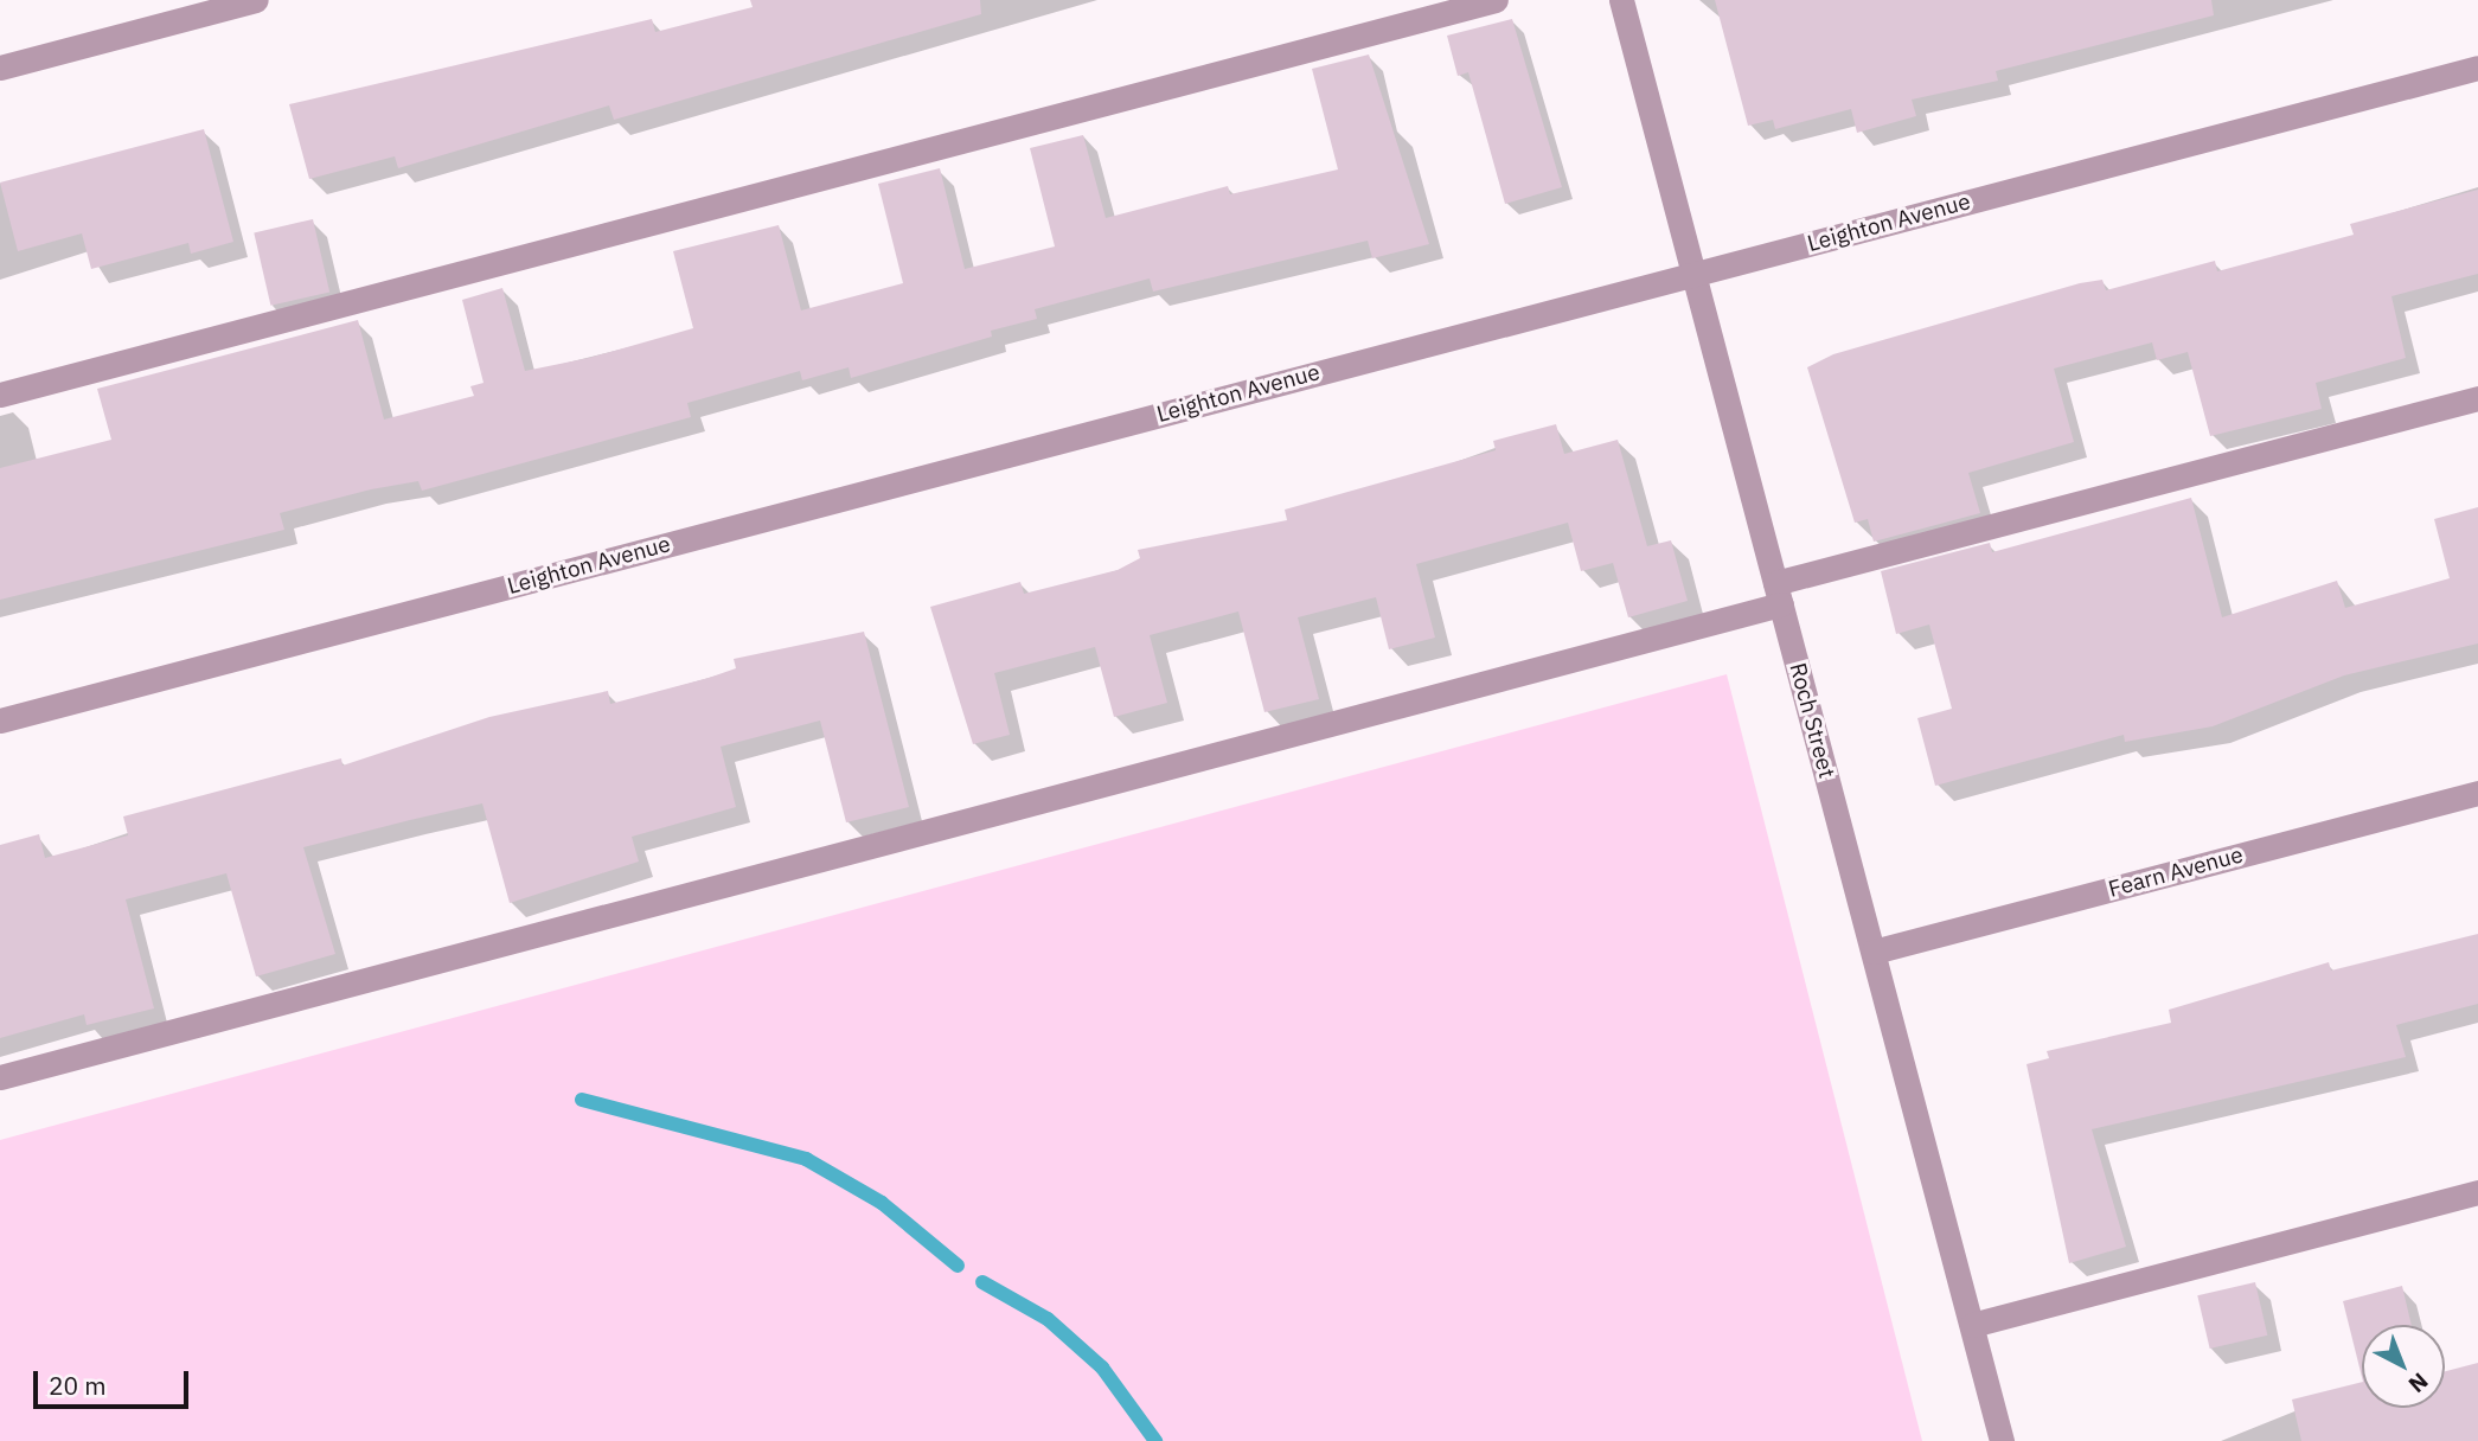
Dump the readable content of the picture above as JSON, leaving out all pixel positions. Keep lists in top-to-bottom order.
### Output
{
  "streets": {
    "street": ["Leighton Avenue", "Roch Street", "Fearn Avenue"]
  },
  "crossings": [
    ["Leighton Avenue", "Roch Street"],
    ["Roch Street", "Fearn Avenue"]
  ],
  "scale_bar": "20 m",
  "north": "bottom right"
}
